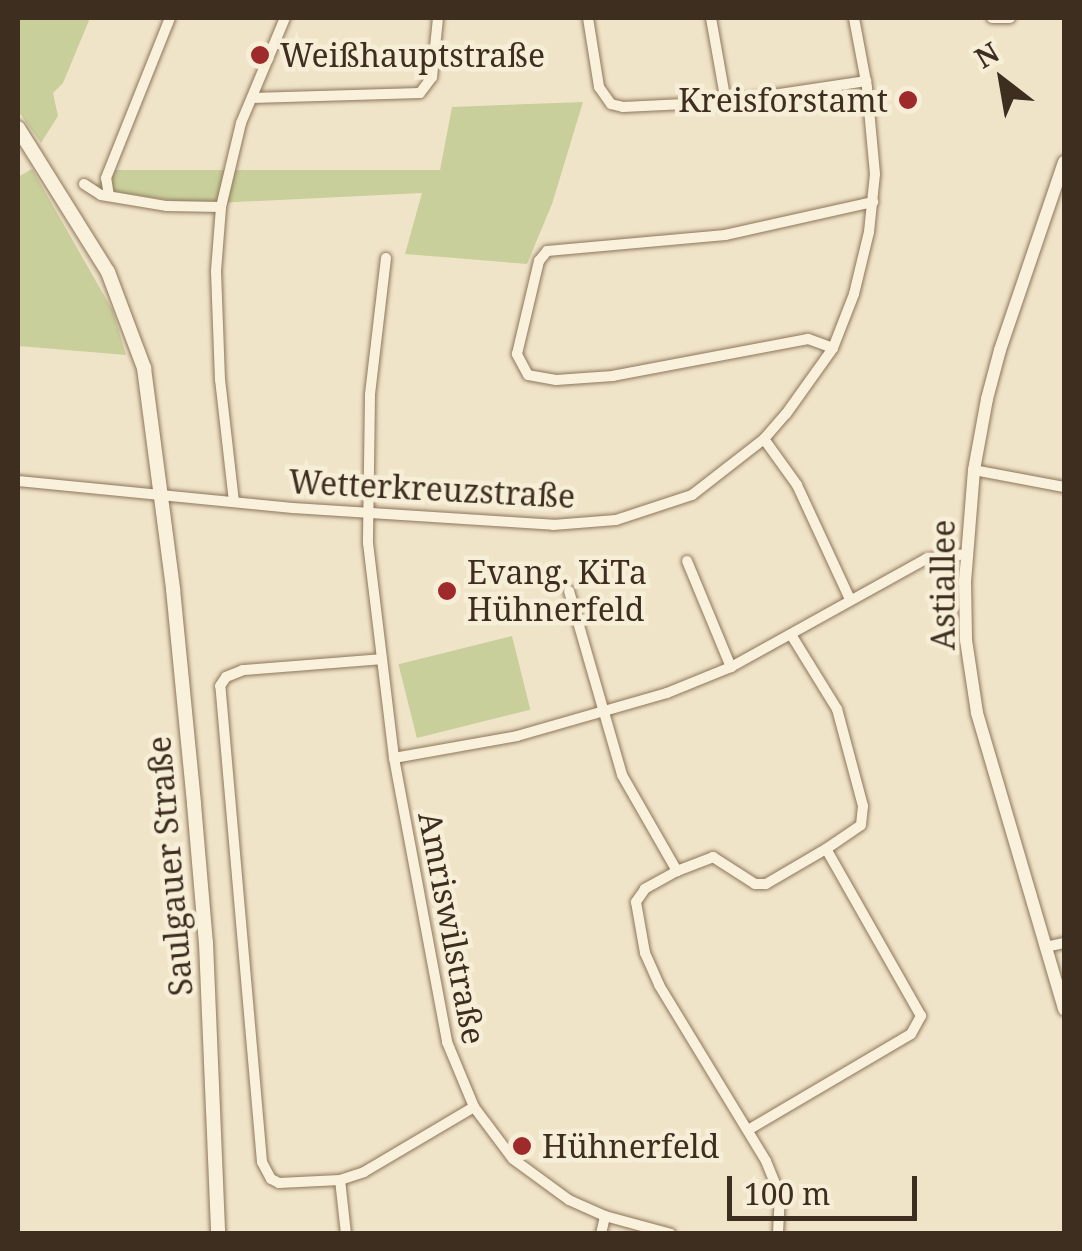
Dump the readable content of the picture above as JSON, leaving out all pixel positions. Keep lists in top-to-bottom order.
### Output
{
  "streets": {
    "main road": ["Saulgauer Straße"],
    "street": ["Wetterkreuzstraße", "Astiallee", "Amriswilstraße"]
  },
  "crossings": [
    ["Wetterkreuzstraße", "Saulgauer Straße"],
    ["Wetterkreuzstraße", "Amriswilstraße"]
  ],
  "places": [
    "Weißhauptstraße",
    "Kreisforstamt",
    "Evang. KiTa Hühnerfeld",
    "Hühnerfeld"
  ],
  "scale_bar": "100 m",
  "north": "top left"
}
